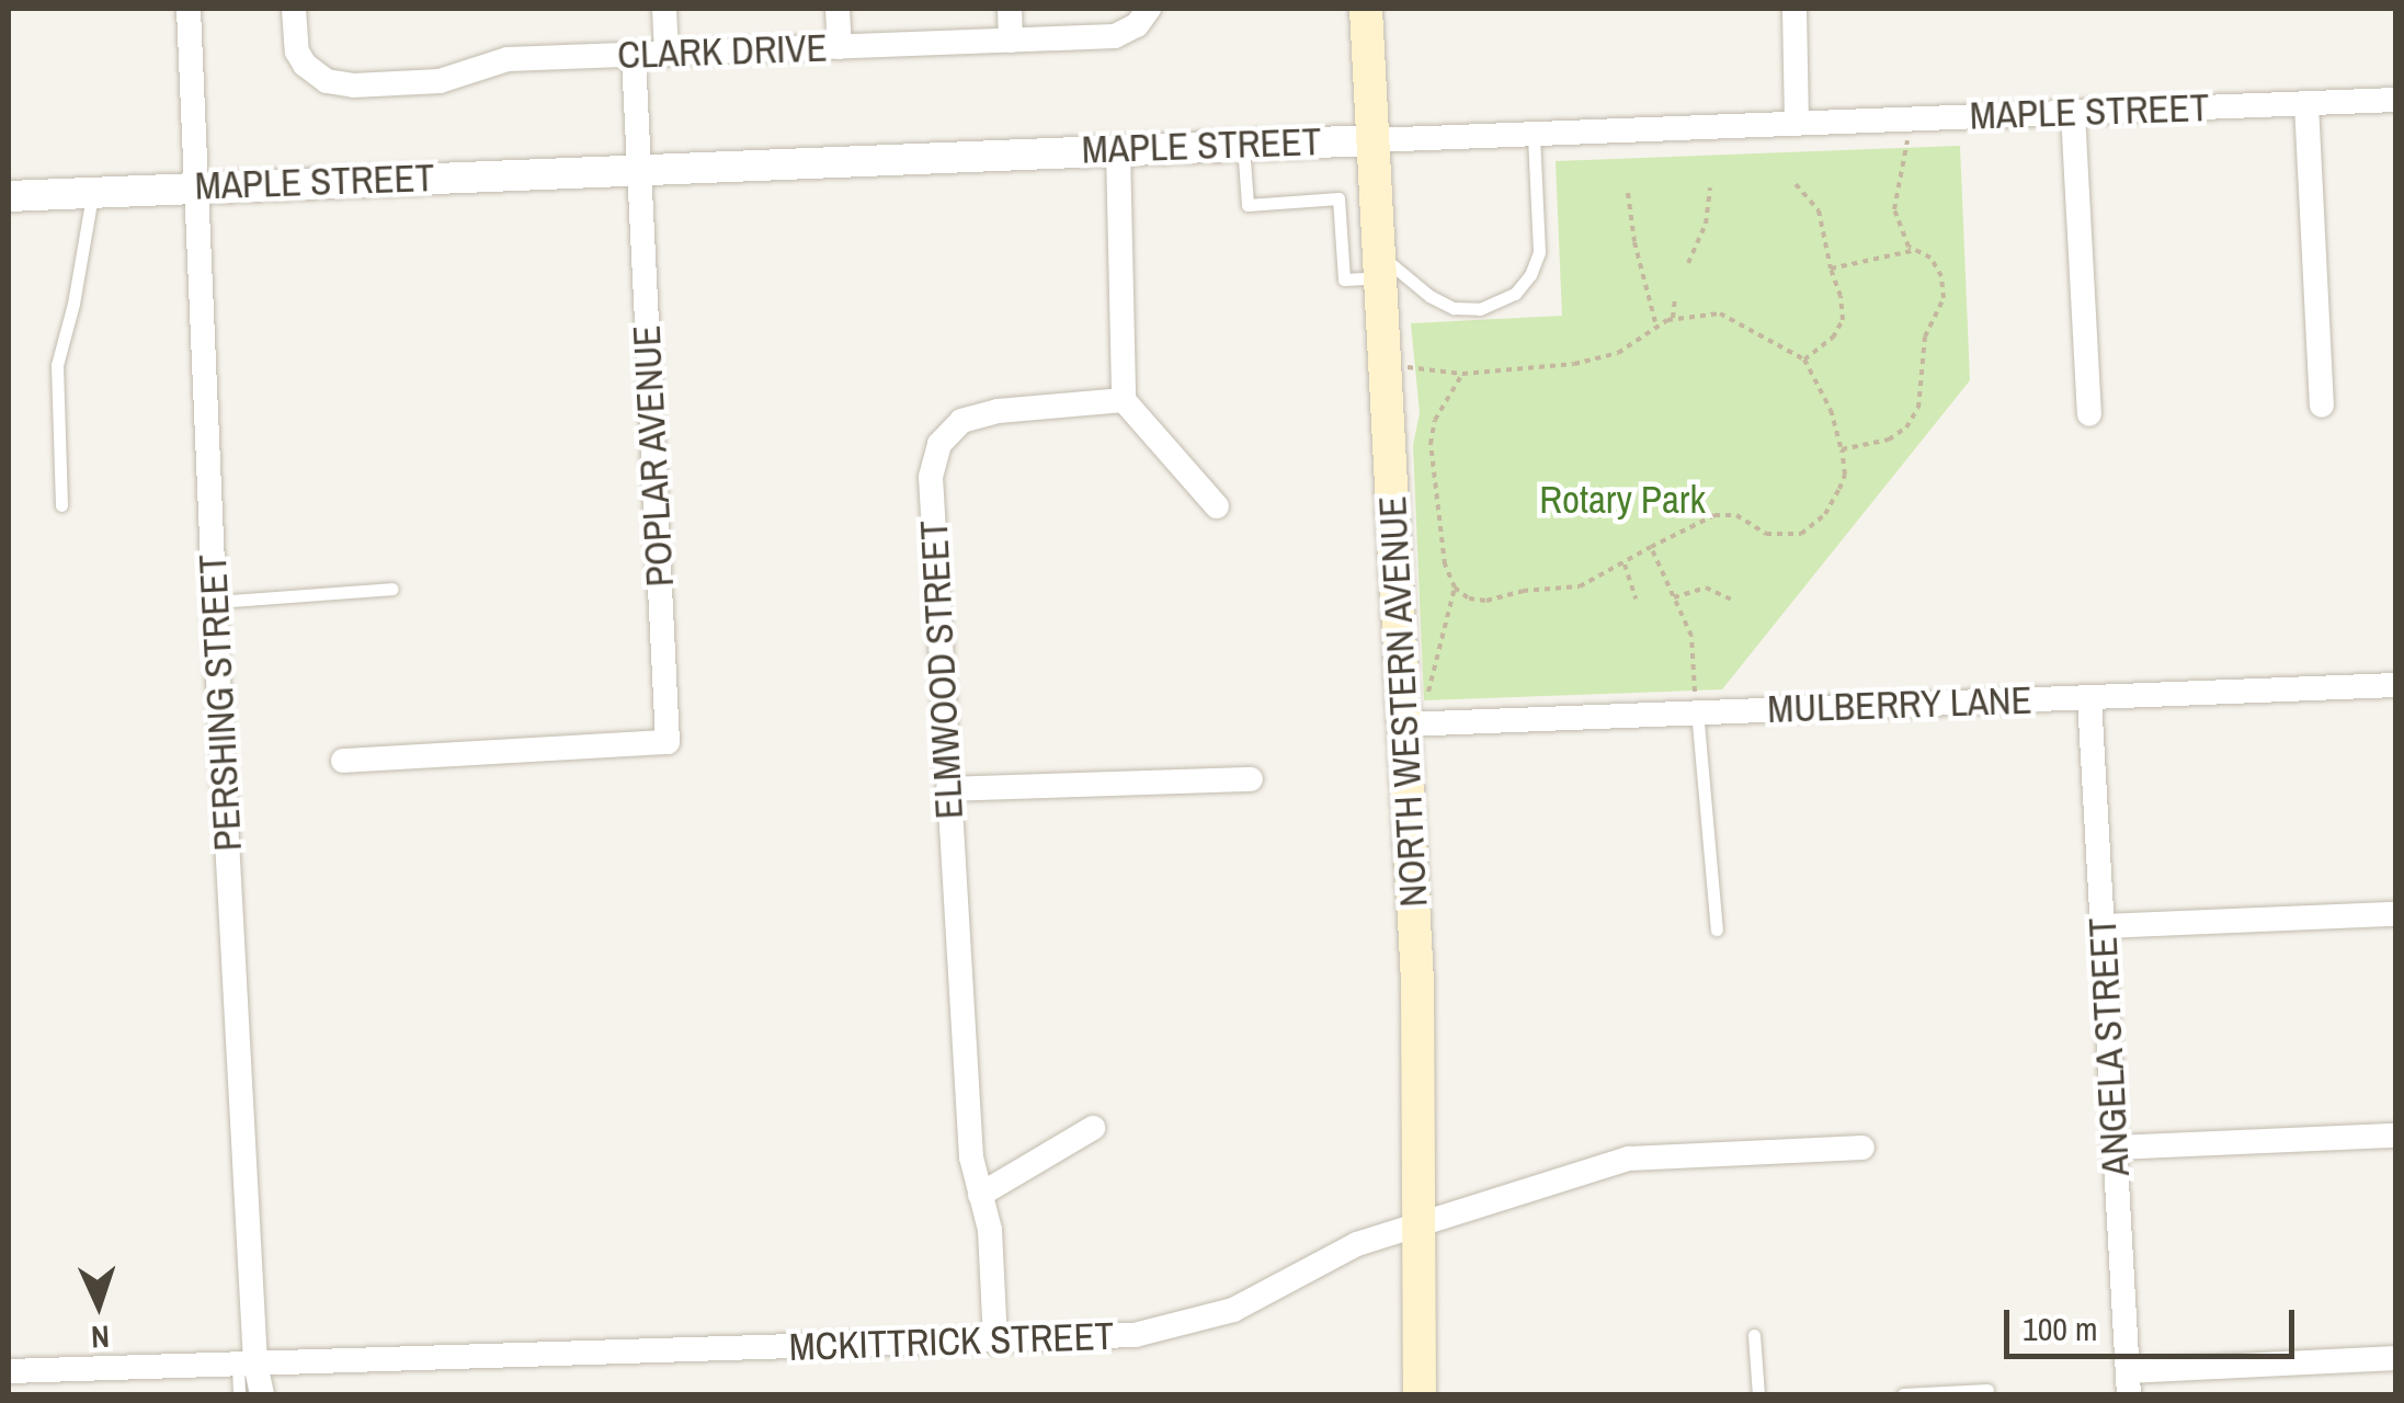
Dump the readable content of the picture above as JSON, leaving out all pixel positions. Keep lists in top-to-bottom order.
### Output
{
  "streets": {
    "main road": ["NORTH WESTERN AVENUE"],
    "street": [
      "CLARK DRIVE",
      "MAPLE STREET",
      "POPLAR AVENUE",
      "ELMWOOD STREET",
      "PERSHING STREET",
      "MULBERRY LANE",
      "ANGELA STREET",
      "MCKITTRICK STREET"
    ]
  },
  "crossings": [
    ["CLARK DRIVE", "POPLAR AVENUE"],
    ["MAPLE STREET", "POPLAR AVENUE"],
    ["MAPLE STREET", "NORTH WESTERN AVENUE"],
    ["MAPLE STREET", "PERSHING STREET"],
    ["ELMWOOD STREET", "MCKITTRICK STREET"],
    ["NORTH WESTERN AVENUE", "MULBERRY LANE"],
    ["NORTH WESTERN AVENUE", "MCKITTRICK STREET"],
    ["PERSHING STREET", "MCKITTRICK STREET"],
    ["MULBERRY LANE", "ANGELA STREET"]
  ],
  "parks": ["Rotary Park"],
  "scale_bar": "100 m",
  "north": "bottom"
}
